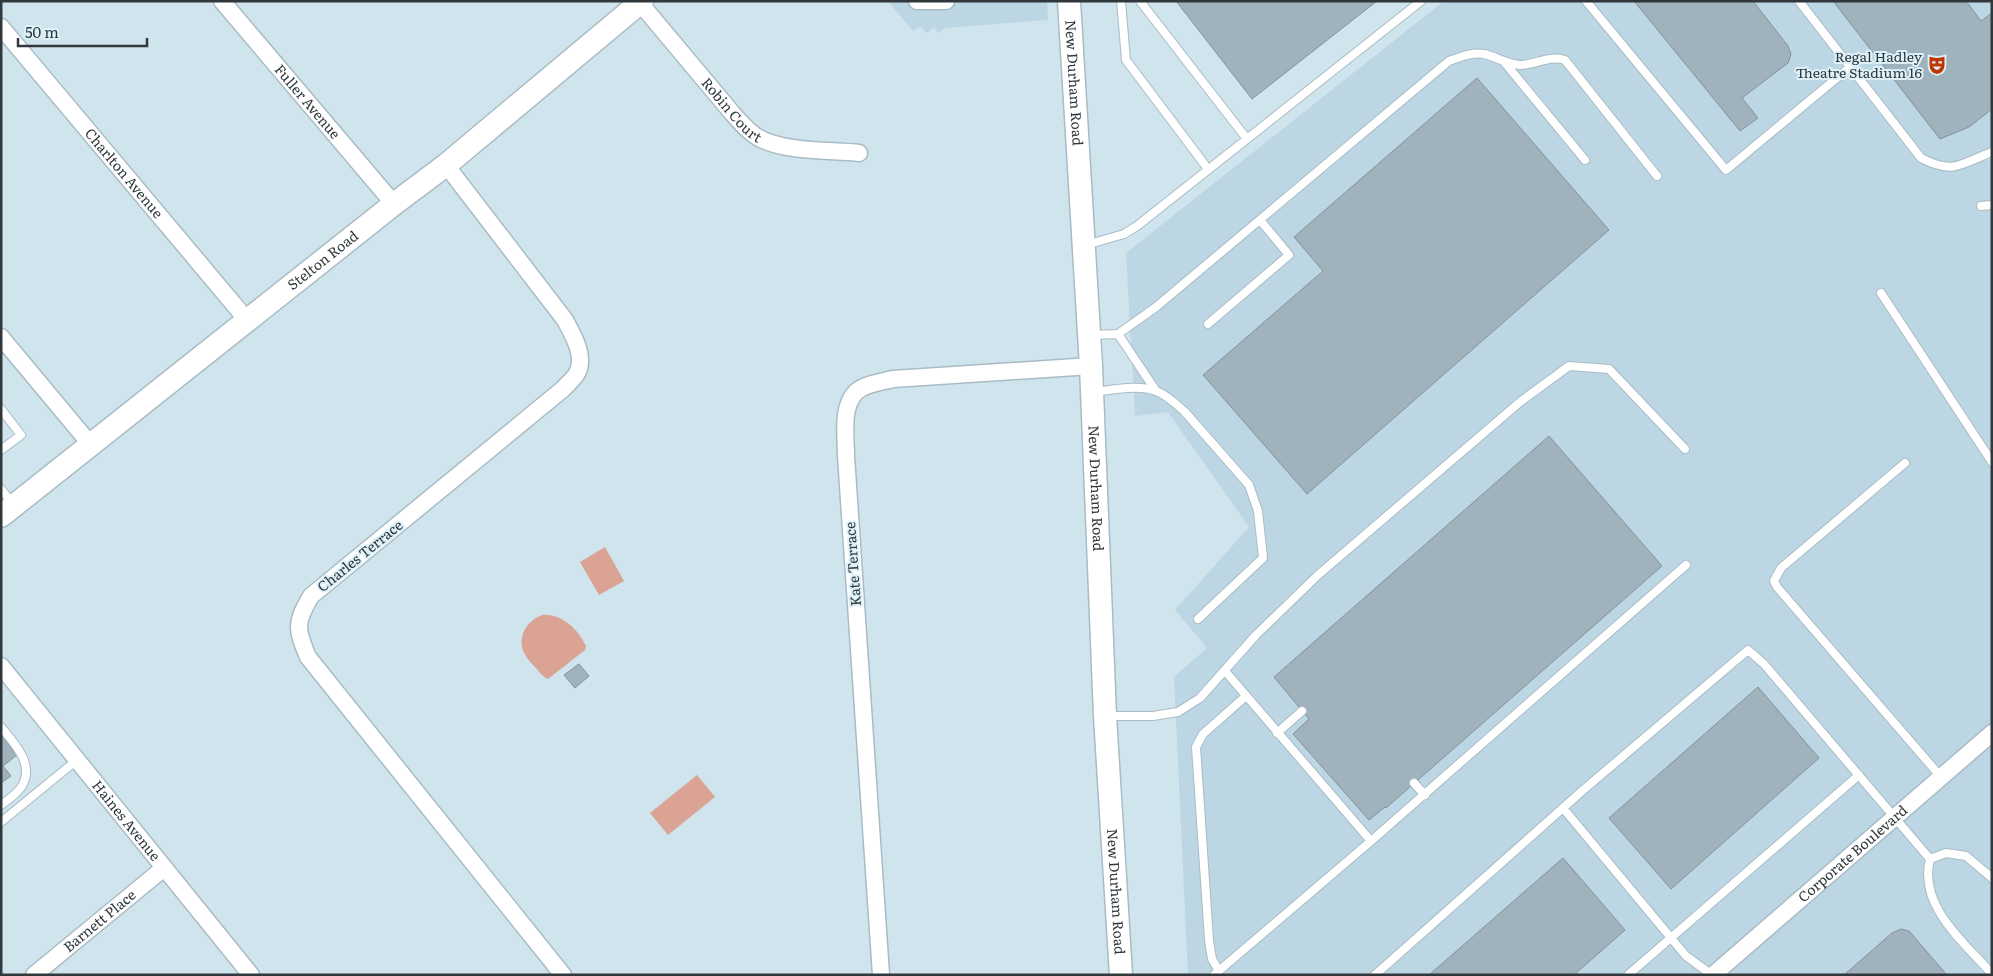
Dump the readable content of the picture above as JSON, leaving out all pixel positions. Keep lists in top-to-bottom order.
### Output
{
  "streets": {
    "main road": ["New Durham Road", "Stelton Road"],
    "street": [
      "Fuller Avenue",
      "Robin Court",
      "Charlton Avenue",
      "Charles Terrace",
      "Kate Terrace",
      "Haines Avenue",
      "Corporate Boulevard",
      "Barnett Place"
    ]
  },
  "crossings": [
    ["New Durham Road", "Kate Terrace"],
    ["Fuller Avenue", "Stelton Road"],
    ["Robin Court", "Stelton Road"],
    ["Charlton Avenue", "Stelton Road"],
    ["Stelton Road", "Charles Terrace"],
    ["Haines Avenue", "Barnett Place"]
  ],
  "places": {
    "theatre": ["Regal Hadley Theatre Stadium 16"]
  },
  "scale_bar": "50 m"
}
